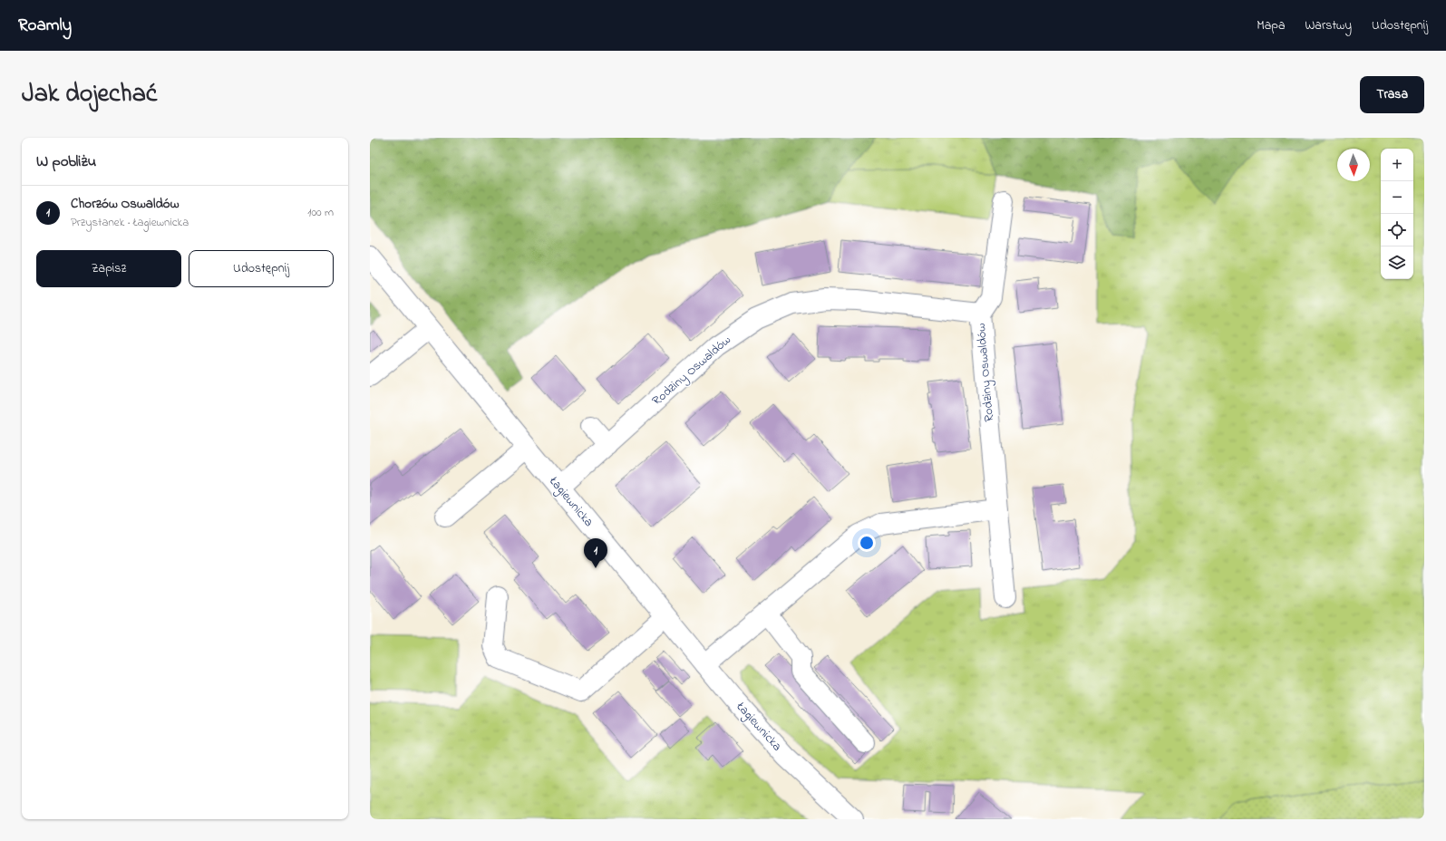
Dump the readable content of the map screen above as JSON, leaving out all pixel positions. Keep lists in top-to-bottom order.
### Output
{
  "streets": {
    "street": ["Rodziny Oswaldów", "Łagiewnicka"]
  },
  "crossings": [
    ["Rodziny Oswaldów", "Łagiewnicka"]
  ],
  "north": "bottom",
  "page": {
    "header": "Roamly",
    "nav": ["Mapa", "Warstwy", "Udostępnij"],
    "title": "Jak dojechać",
    "buttons": [
      "Trasa",
      ["Zapisz", "Udostępnij"]
    ],
    "heading": "W pobliżu",
    "map_buttons": ["+", "−"],
    "list": [
      {
        "mark": "1",
        "name": "Chorzów Oswaldów",
        "note": "Przystanek · Łagiewnicka",
        "value": "100 m"
      }
    ],
    "pins": "1"
  }
}
